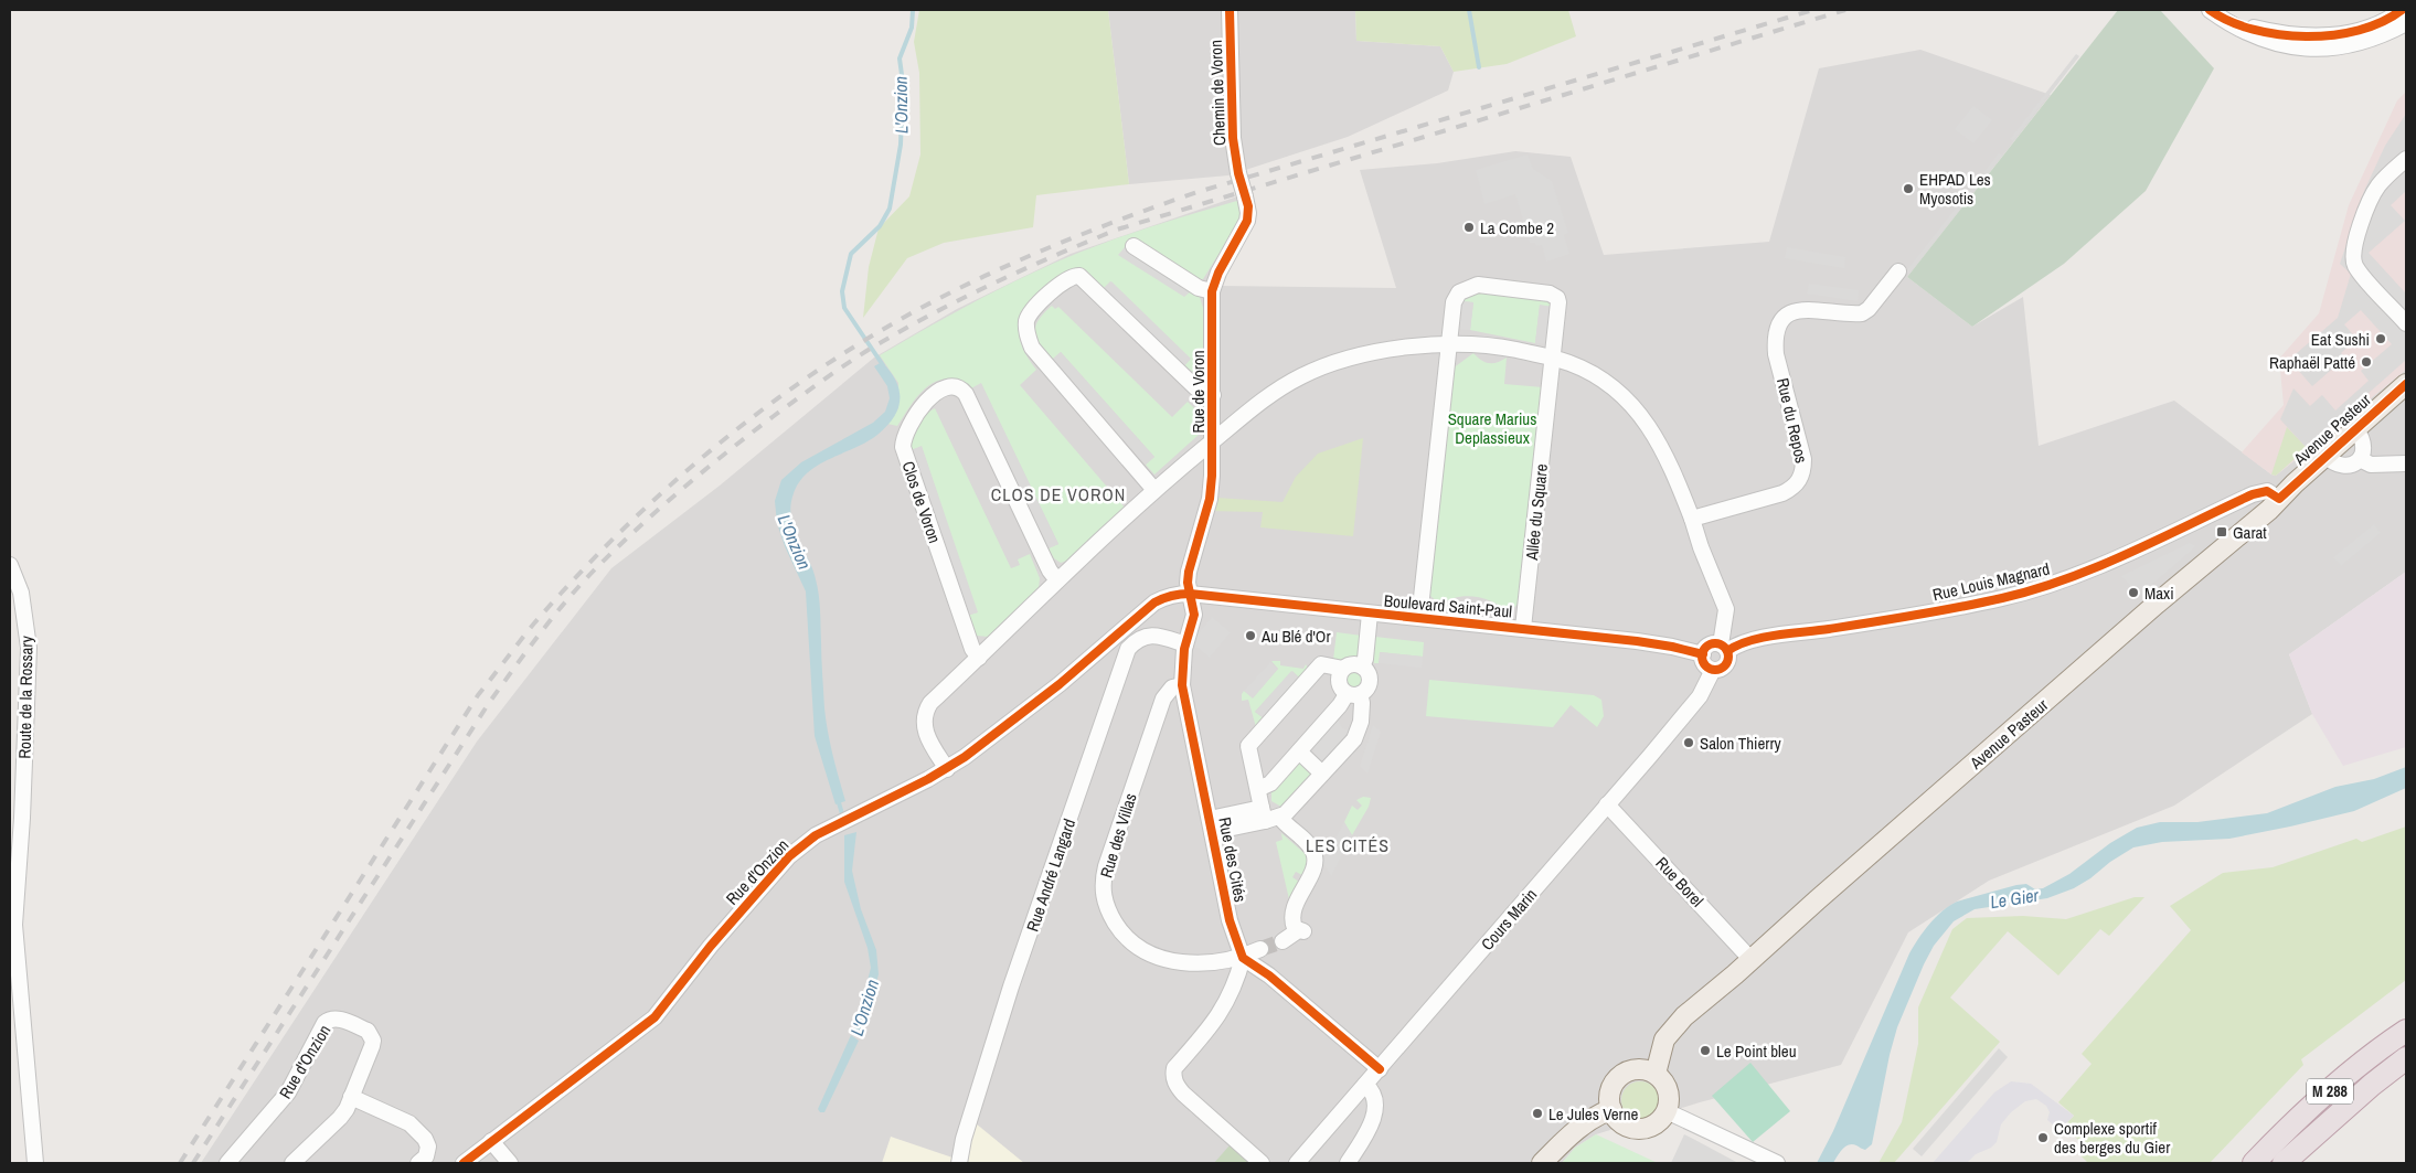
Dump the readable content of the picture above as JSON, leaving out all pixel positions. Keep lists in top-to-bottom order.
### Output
{
  "streets": {
    "highway": ["M 288"],
    "main road": ["Avenue Pasteur"],
    "street": [
      "Chemin de Voron",
      "Rue de Voron",
      "Rue du Repos",
      "Clos de Voron",
      "Allée du Square",
      "Rue Louis Magnard",
      "Boulevard Saint-Paul",
      "Route de la Rossary",
      "Rue des Villas",
      "Rue des Cités",
      "Rue d'Onzion",
      "Rue André Langard",
      "Rue Borel",
      "Cours Marin"
    ]
  },
  "crossings": [
    ["Chemin de Voron", "Rue de Voron"],
    ["Rue de Voron", "Boulevard Saint-Paul"],
    ["Rue de Voron", "Rue des Cités"],
    ["Rue de Voron", "Rue d'Onzion"],
    ["Avenue Pasteur", "Rue Louis Magnard"],
    ["Avenue Pasteur", "Rue Borel"],
    ["Allée du Square", "Boulevard Saint-Paul"],
    ["Rue Louis Magnard", "Boulevard Saint-Paul"],
    ["Rue Louis Magnard", "Cours Marin"],
    ["Boulevard Saint-Paul", "Rue des Cités"],
    ["Boulevard Saint-Paul", "Rue d'Onzion"],
    ["Boulevard Saint-Paul", "Cours Marin"],
    ["Rue des Villas", "Rue des Cités"],
    ["Rue des Cités", "Rue d'Onzion"],
    ["Rue des Cités", "Rue André Langard"],
    ["Rue Borel", "Cours Marin"]
  ],
  "districts": ["CLOS DE VORON", "LES CITÉS"],
  "water": ["L'Onzion", "Le Gier"],
  "parks": ["Square Marius Deplassieux"],
  "places": {
    "other": [
      "EHPAD Les Myosotis",
      "La Combe 2",
      "Eat Sushi",
      "Raphaël Patté",
      "Maxi",
      "Au Blé d'Or",
      "Salon Thierry",
      "Le Point bleu",
      "Le Jules Verne",
      "Complexe sportif des berges du Gier"
    ],
    "transit": ["Garat"]
  }
}
